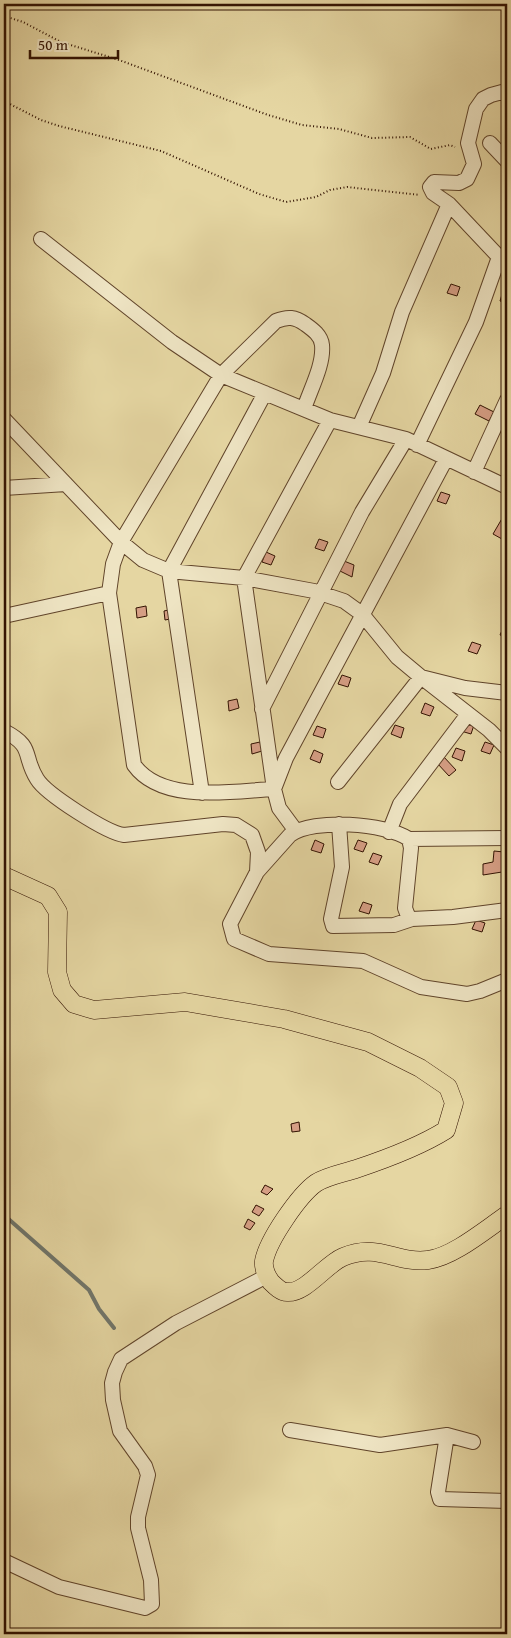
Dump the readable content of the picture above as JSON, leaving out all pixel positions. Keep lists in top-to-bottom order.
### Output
{
  "scale_bar": "50 m"
}
